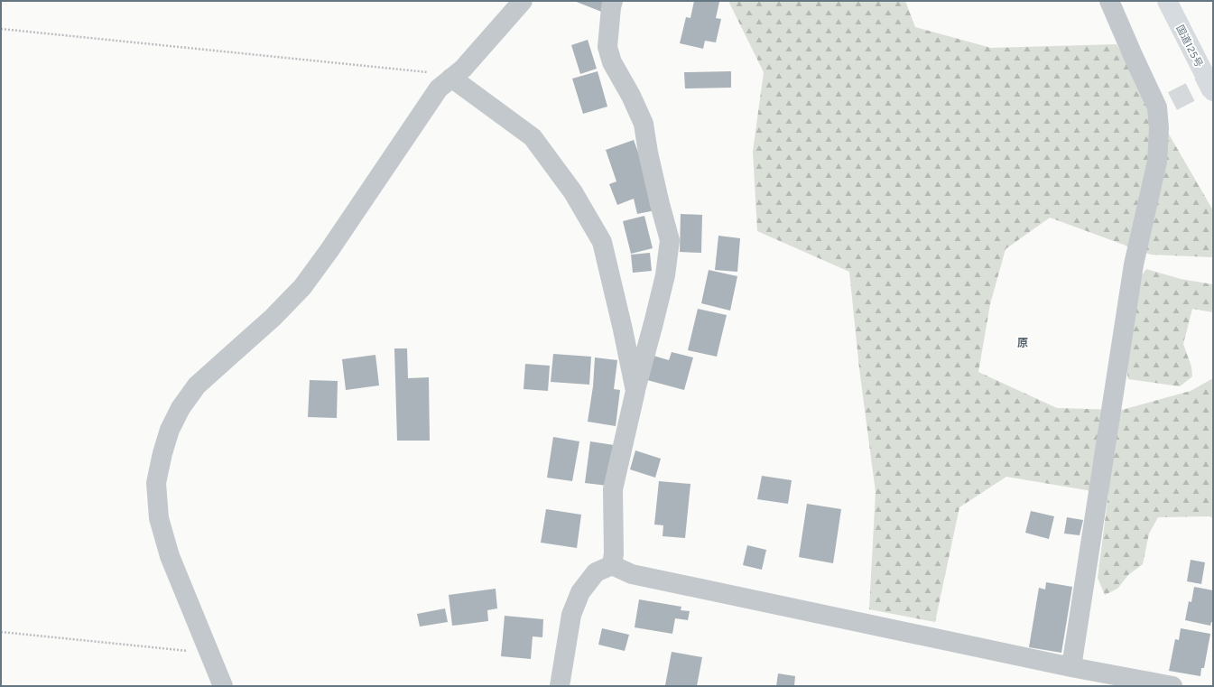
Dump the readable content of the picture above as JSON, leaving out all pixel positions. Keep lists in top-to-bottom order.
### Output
{
  "streets": {
    "highway": ["国道125号"]
  },
  "districts": ["原"]
}
